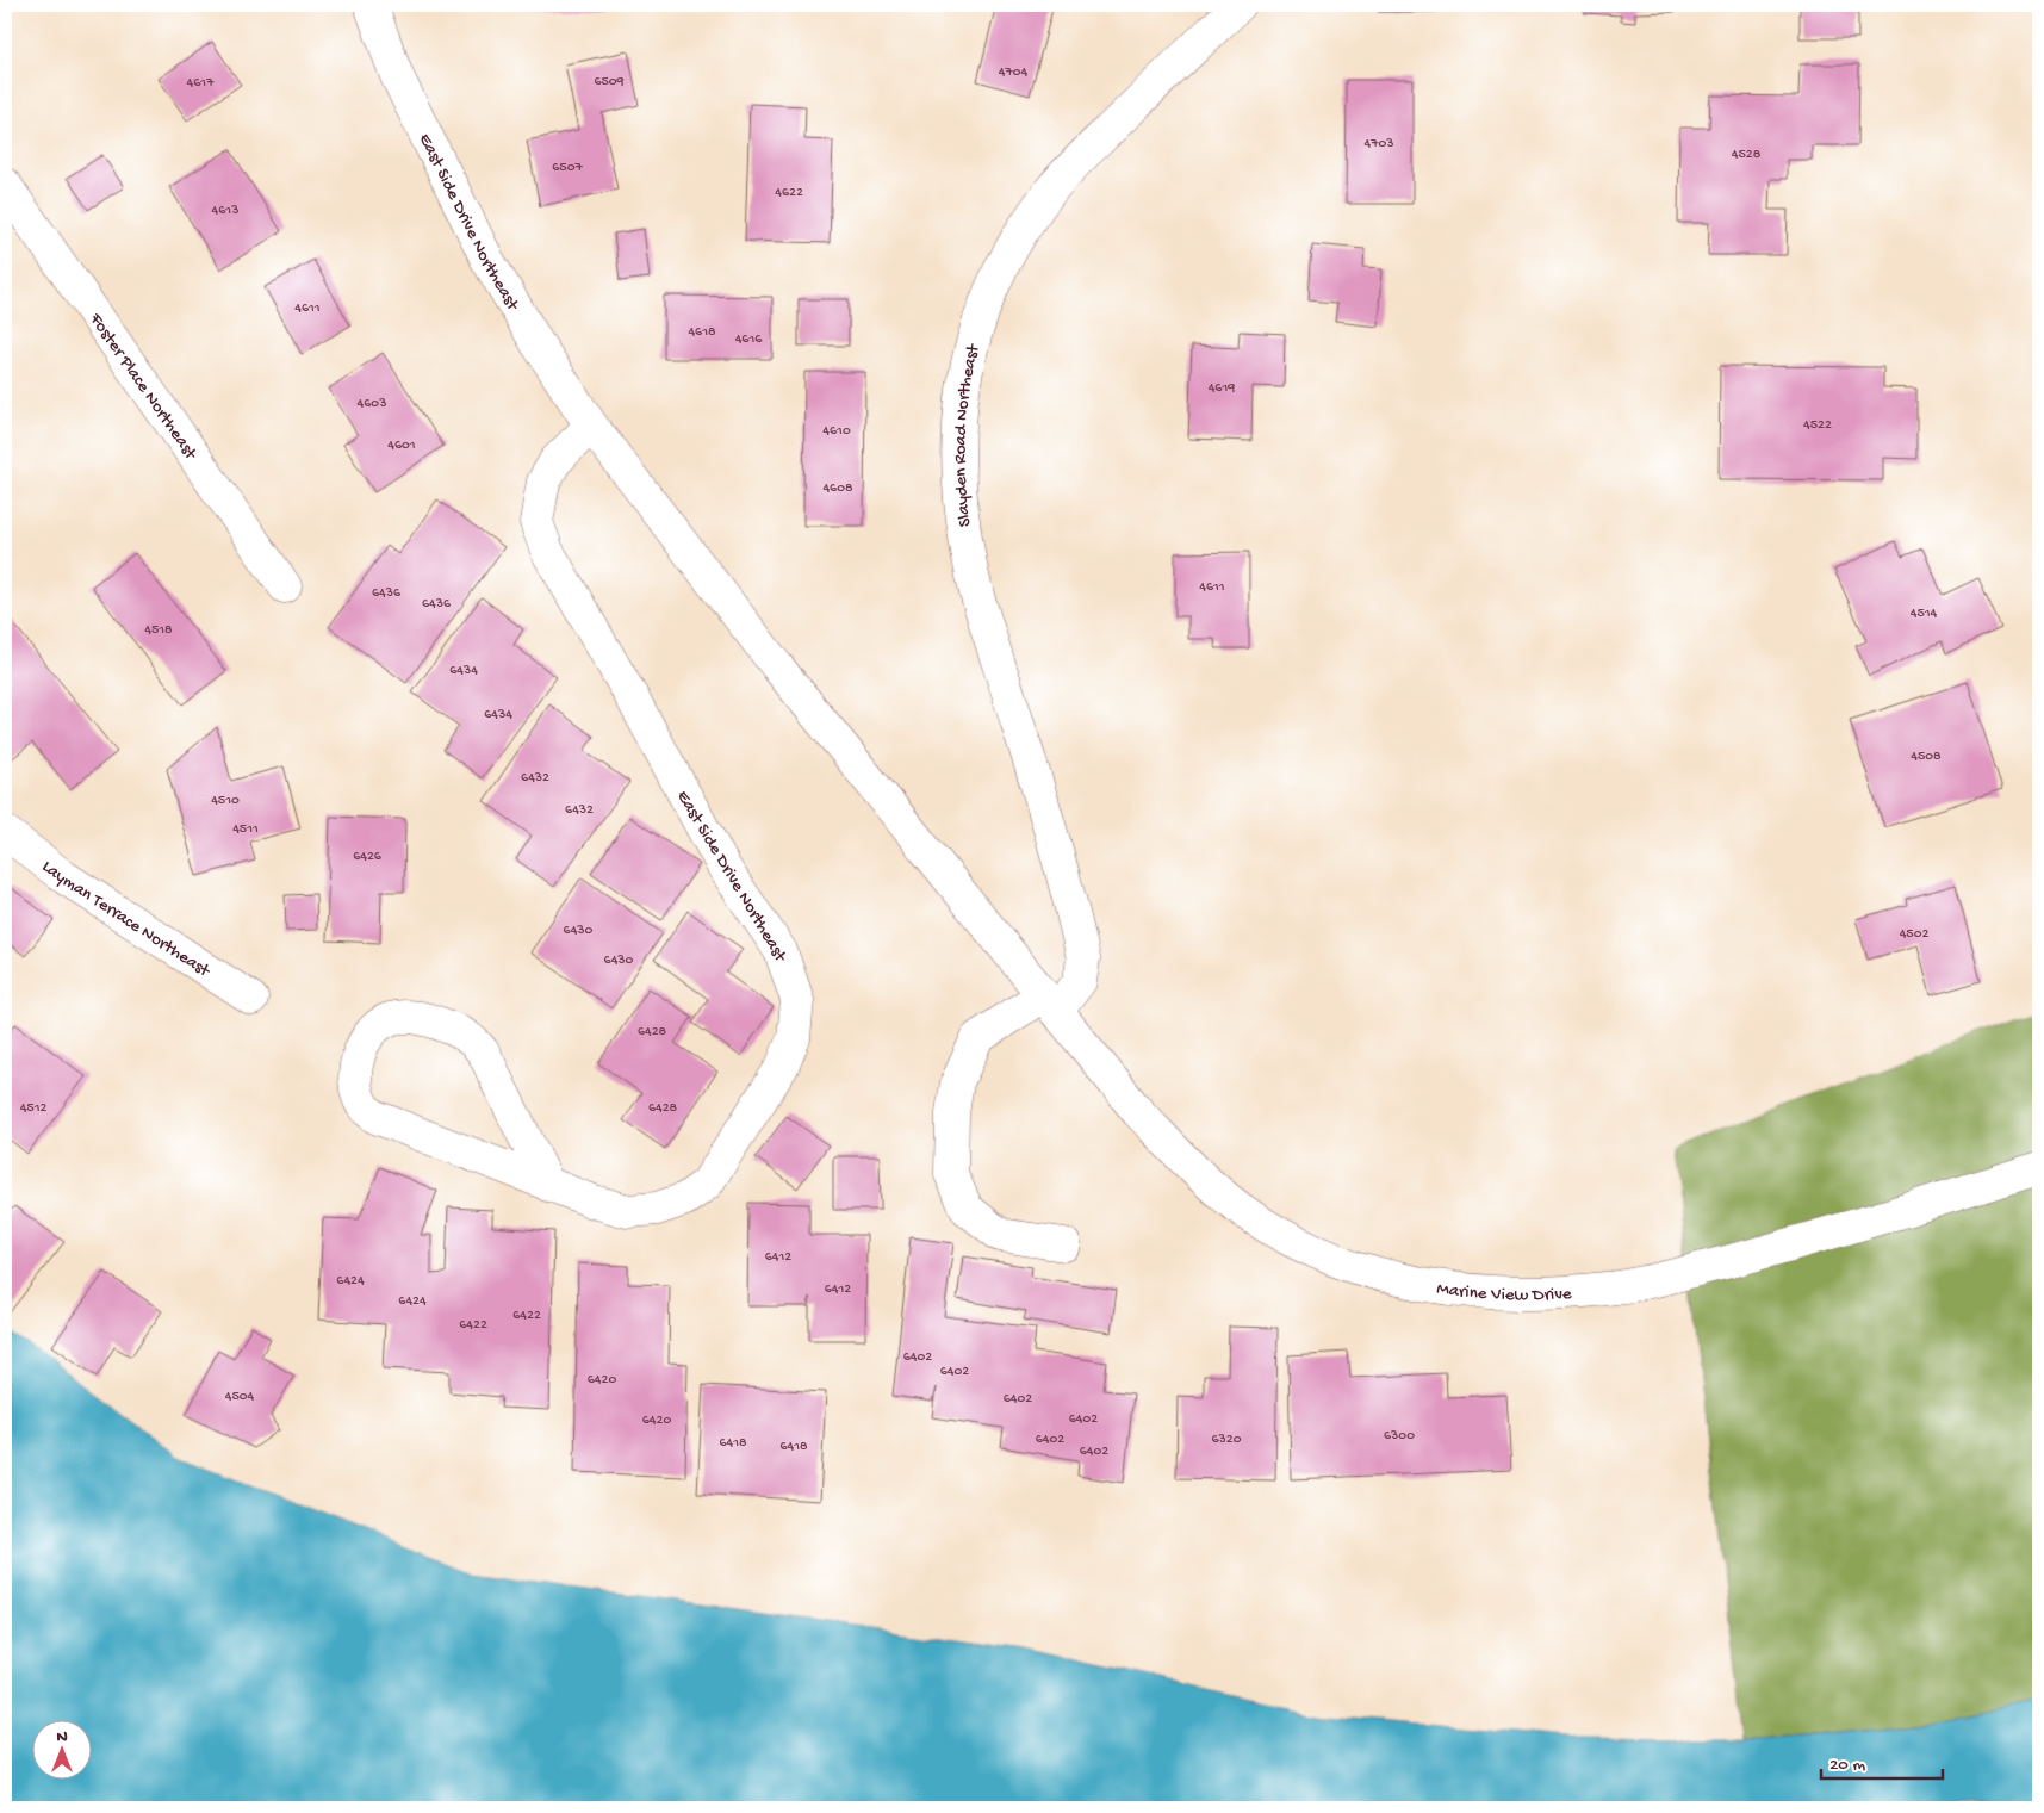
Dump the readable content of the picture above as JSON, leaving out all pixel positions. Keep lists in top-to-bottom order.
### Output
{
  "streets": {
    "street": [
      "East Side Drive Northeast",
      "Foster Place Northeast",
      "Slayden Road Northeast",
      "Layman Terrace Northeast",
      "Marine View Drive"
    ]
  },
  "crossings": [
    ["East Side Drive Northeast", "Slayden Road Northeast"],
    ["East Side Drive Northeast", "Marine View Drive"],
    ["Slayden Road Northeast", "Marine View Drive"]
  ],
  "house_numbers": [
    "4704",
    "6509",
    "4617",
    "4703",
    "4528",
    "6507",
    "4622",
    "4613",
    "4611",
    "4618",
    "4616",
    "4619",
    "4603",
    "4522",
    "4610",
    "4601",
    "4608",
    "4611",
    "6436",
    "6436",
    "4514",
    "4518",
    "6434",
    "6434",
    "4508",
    "6432",
    "4510",
    "6432",
    "4511",
    "6426",
    "6430",
    "4502",
    "6430",
    "6428",
    "4512",
    "6428",
    "6412",
    "6424",
    "6412",
    "6424",
    "6422",
    "6422",
    "6402",
    "6402",
    "6420",
    "4504",
    "6402",
    "6402",
    "6420",
    "6300",
    "6402",
    "6320",
    "6418",
    "6418",
    "6402"
  ],
  "scale_bar": "20 m",
  "north": "top"
}
